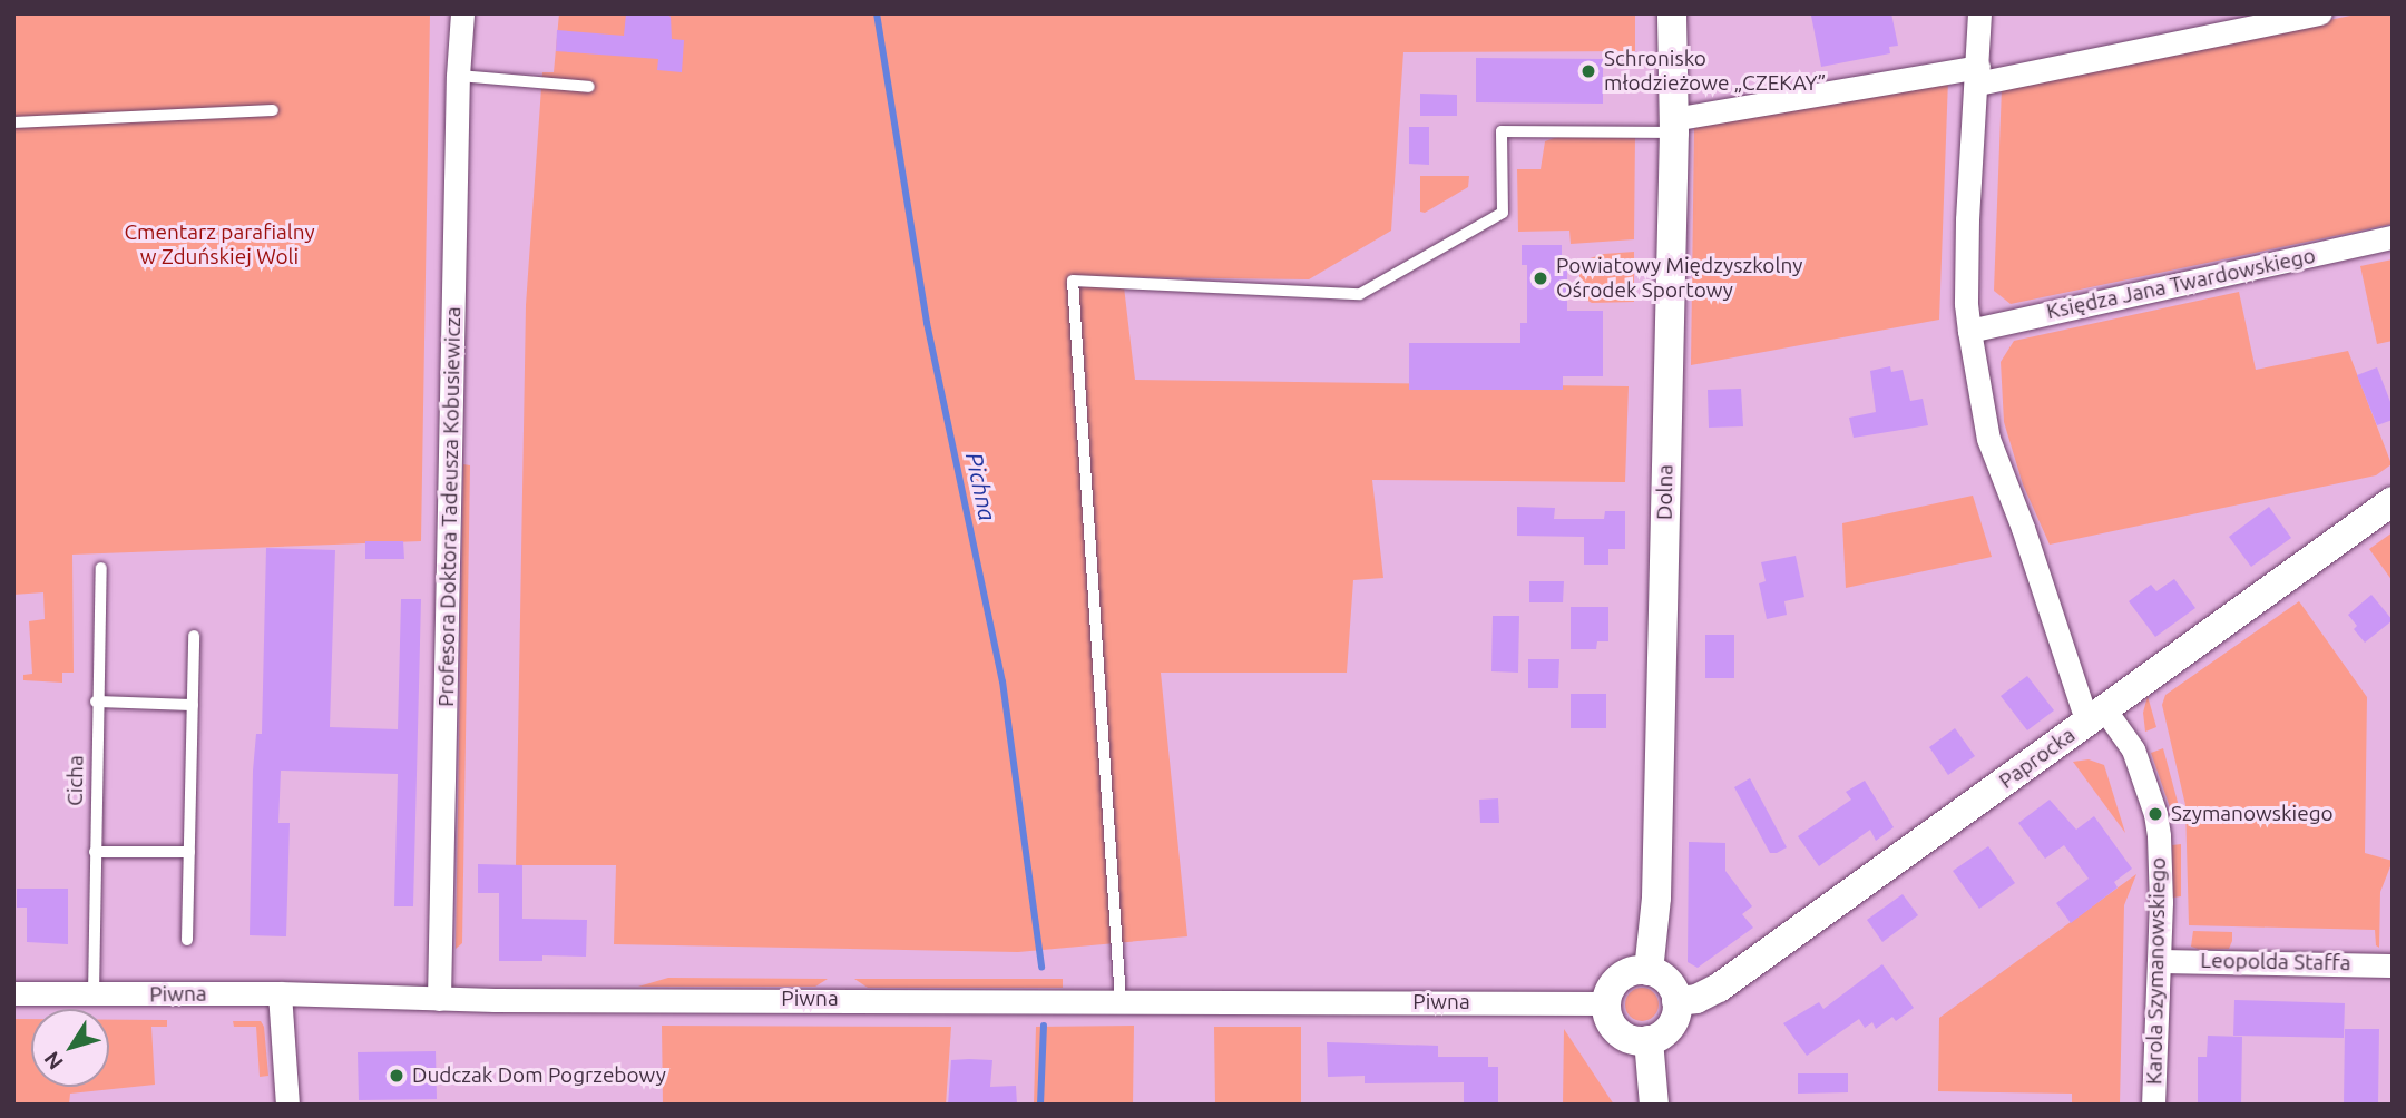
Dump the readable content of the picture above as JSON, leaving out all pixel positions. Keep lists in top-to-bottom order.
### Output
{
  "streets": {
    "street": [
      "Księdza Jana Twardowskiego",
      "Dolna",
      "Profesora Doktora Tadeusza Kobusiewicza",
      "Paprocka",
      "Leopolda Staffa",
      "Karola Szymanowskiego",
      "Piwna"
    ],
    "lane": ["Cicha"]
  },
  "crossings": [
    ["Księdza Jana Twardowskiego", "Karola Szymanowskiego"],
    ["Dolna", "Paprocka"],
    ["Dolna", "Piwna"],
    ["Profesora Doktora Tadeusza Kobusiewicza", "Piwna"],
    ["Paprocka", "Karola Szymanowskiego"],
    ["Paprocka", "Piwna"],
    ["Cicha", "Piwna"],
    ["Leopolda Staffa", "Karola Szymanowskiego"]
  ],
  "water": ["Pichna"],
  "parks": ["Cmentarz parafialny w Zduńskiej Woli"],
  "places": [
    "Schronisko młodzieżowe „CZEKAY”",
    "Powiatowy Międzyszkolny Ośrodek Sportowy",
    "Szymanowskiego",
    "Dudczak Dom Pogrzebowy"
  ],
  "north": "bottom left"
}
